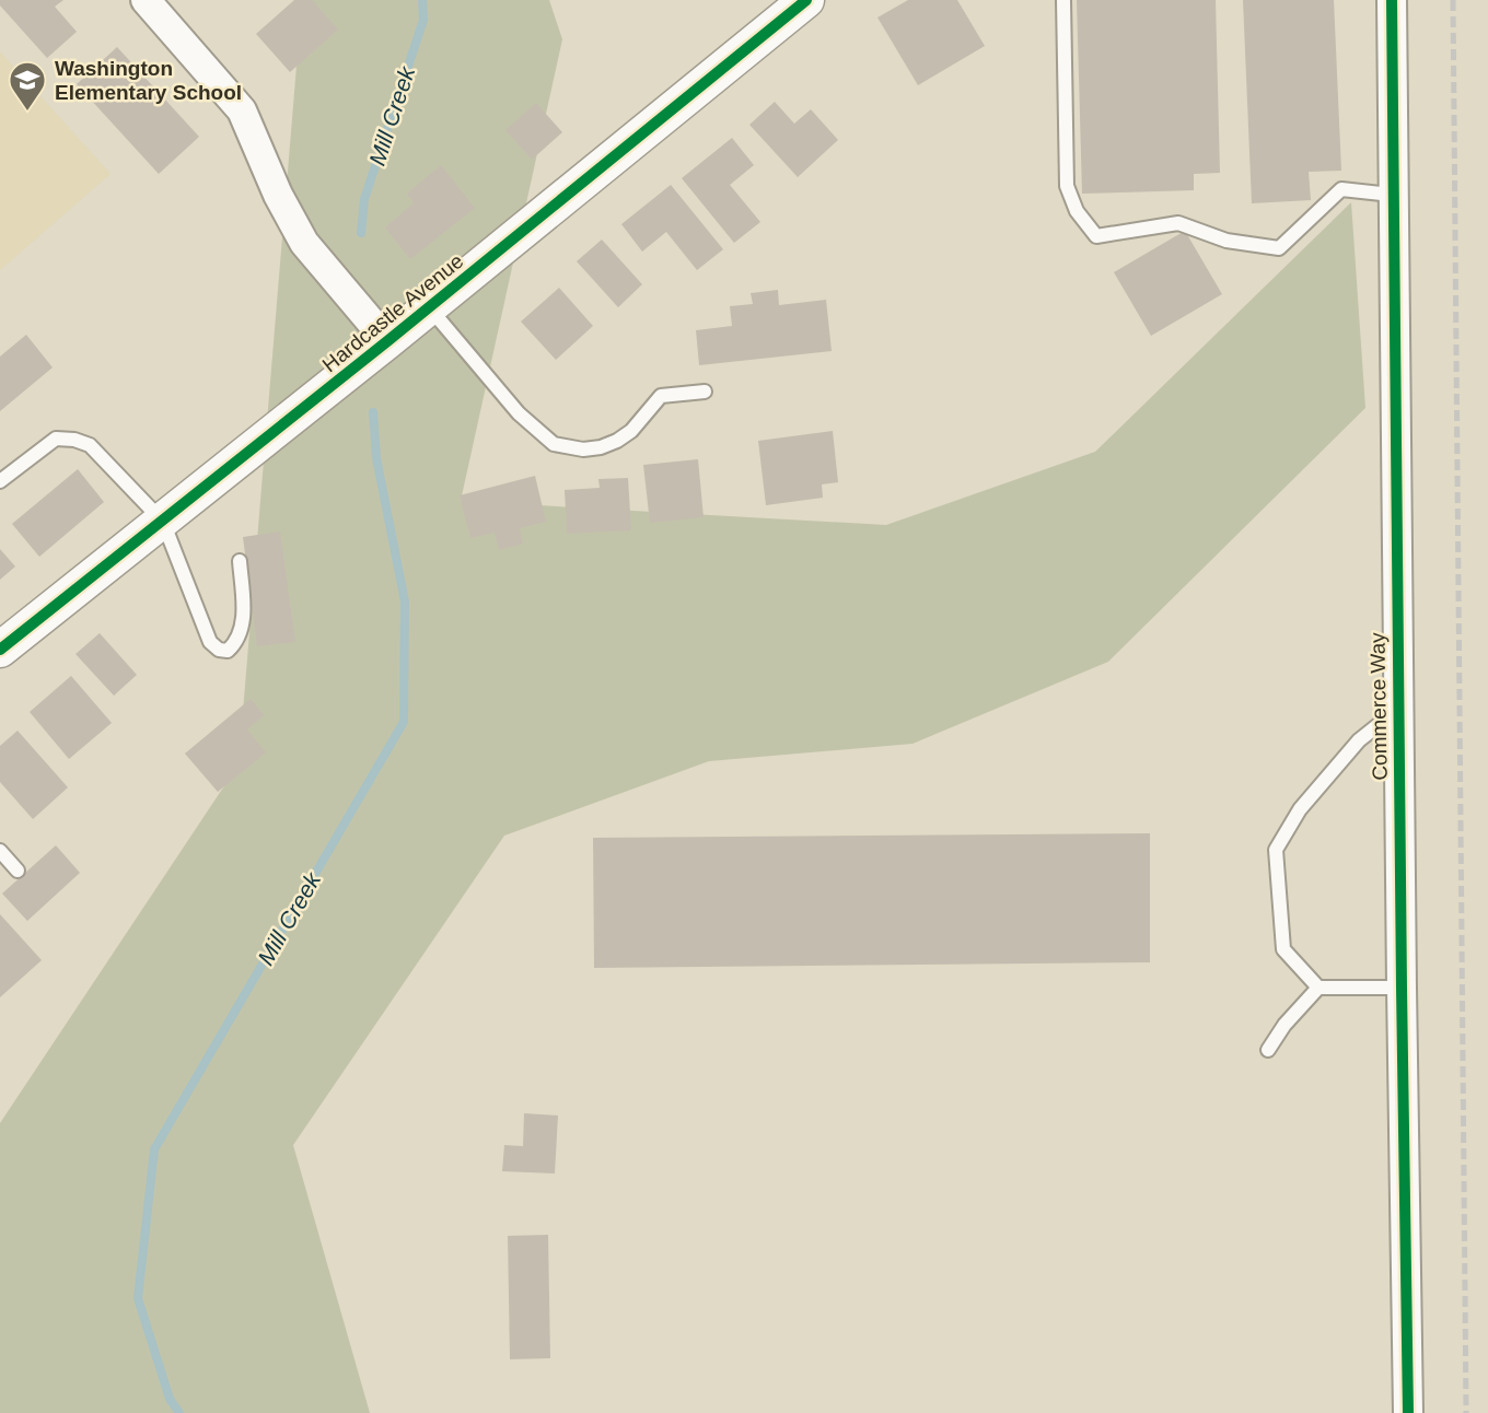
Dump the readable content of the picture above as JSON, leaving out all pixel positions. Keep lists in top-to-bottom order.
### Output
{
  "streets": {
    "street": ["Hardcastle Avenue", "Commerce Way"]
  },
  "water": ["Mill Creek"],
  "places": {
    "school or university": ["Washington Elementary School"]
  }
}
